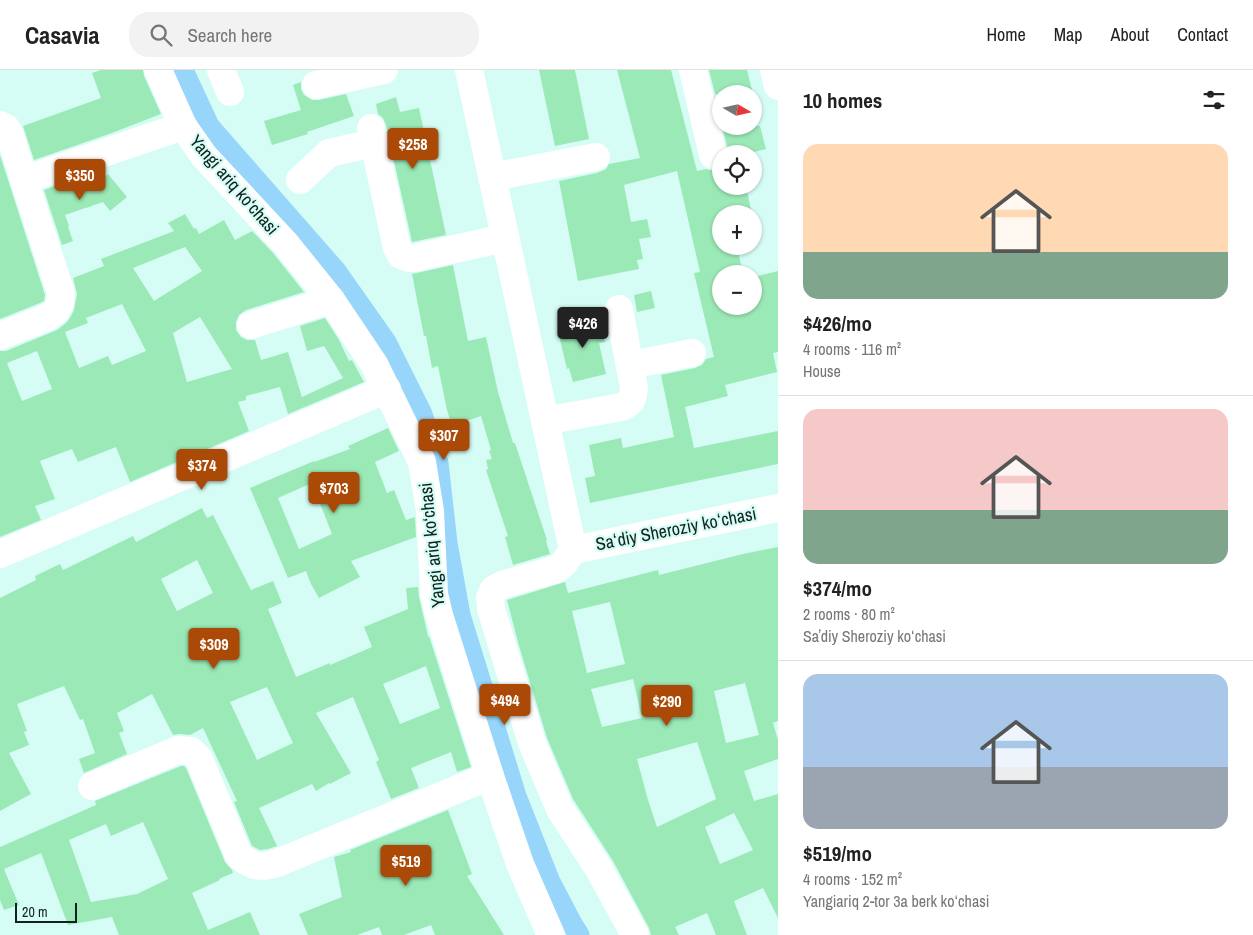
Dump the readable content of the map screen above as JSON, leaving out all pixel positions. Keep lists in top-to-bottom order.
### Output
{
  "streets": {
    "street": ["Yangi ariq ko‘chasi", "Saʻdiy Sheroziy koʻchasi"]
  },
  "scale_bar": "20 m",
  "north": "right",
  "page": {
    "header": "Casavia",
    "search": "Search here",
    "nav": [
      "Home",
      "Map",
      "About",
      "Contact"
    ],
    "heading": "10 homes",
    "map_buttons": ["+", "−"],
    "price": [
      "$258",
      "$350",
      "$426",
      "$307",
      "$374",
      "$703",
      "$309",
      "$494",
      "$290",
      "$519"
    ],
    "list": [
      {
        "name": "$426/mo",
        "note": "4 rooms · 116 m² · House"
      },
      {
        "name": "$374/mo",
        "note": "2 rooms · 80 m² · Saʼdiy Sheroziy koʻchasi"
      },
      {
        "name": "$519/mo",
        "note": "4 rooms · 152 m² · Yangiariq 2-tor 3a berk koʻchasi"
      }
    ],
    "scale": "20 m"
  }
}
